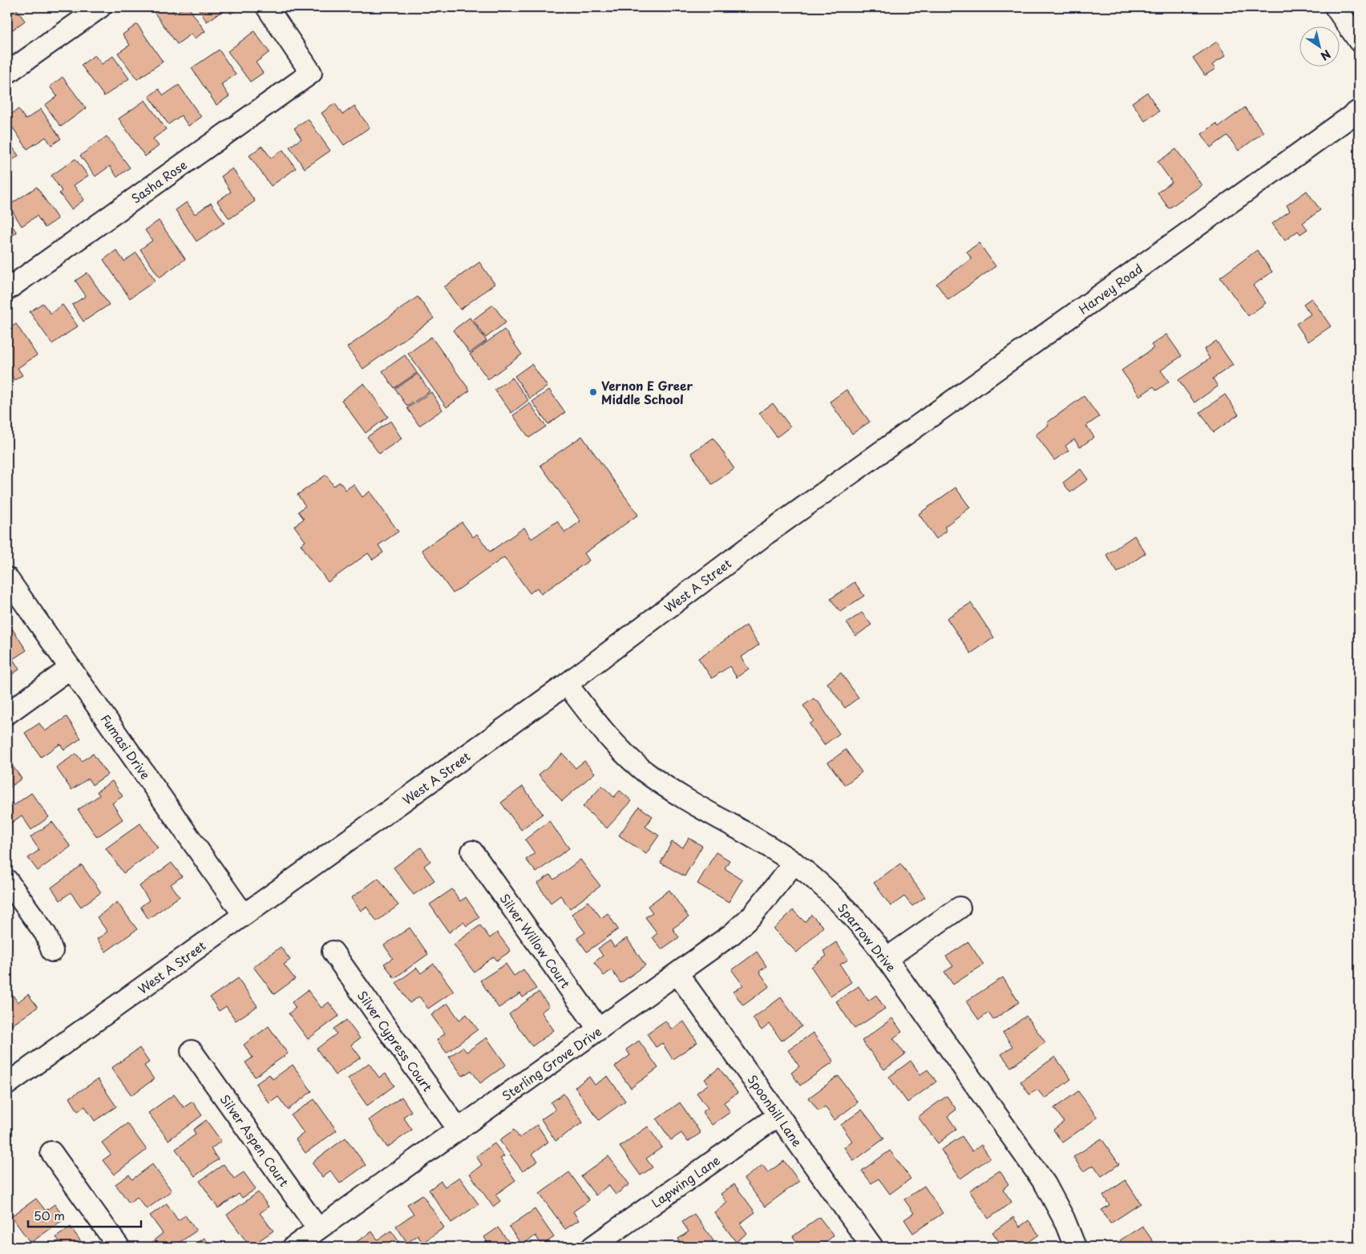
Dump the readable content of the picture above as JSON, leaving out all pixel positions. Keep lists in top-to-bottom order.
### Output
{
  "streets": {
    "street": [
      "Sasha Rose",
      "Harvey Road",
      "West A Street",
      "Fumasi Drive",
      "Sparrow Drive",
      "Silver Willow Court",
      "Silver Cypress Court",
      "Sterling Grove Drive",
      "Spoonbill Lane",
      "Silver Aspen Court",
      "Lapwing Lane"
    ]
  },
  "crossings": [
    ["Harvey Road", "West A Street"],
    ["West A Street", "Fumasi Drive"],
    ["West A Street", "Sparrow Drive"],
    ["Sparrow Drive", "Sterling Grove Drive"],
    ["Silver Willow Court", "Sterling Grove Drive"],
    ["Silver Cypress Court", "Sterling Grove Drive"],
    ["Sterling Grove Drive", "Spoonbill Lane"],
    ["Sterling Grove Drive", "Silver Aspen Court"],
    ["Spoonbill Lane", "Lapwing Lane"]
  ],
  "places": ["Vernon E Greer Middle School"],
  "scale_bar": "50 m",
  "north": "bottom right"
}
